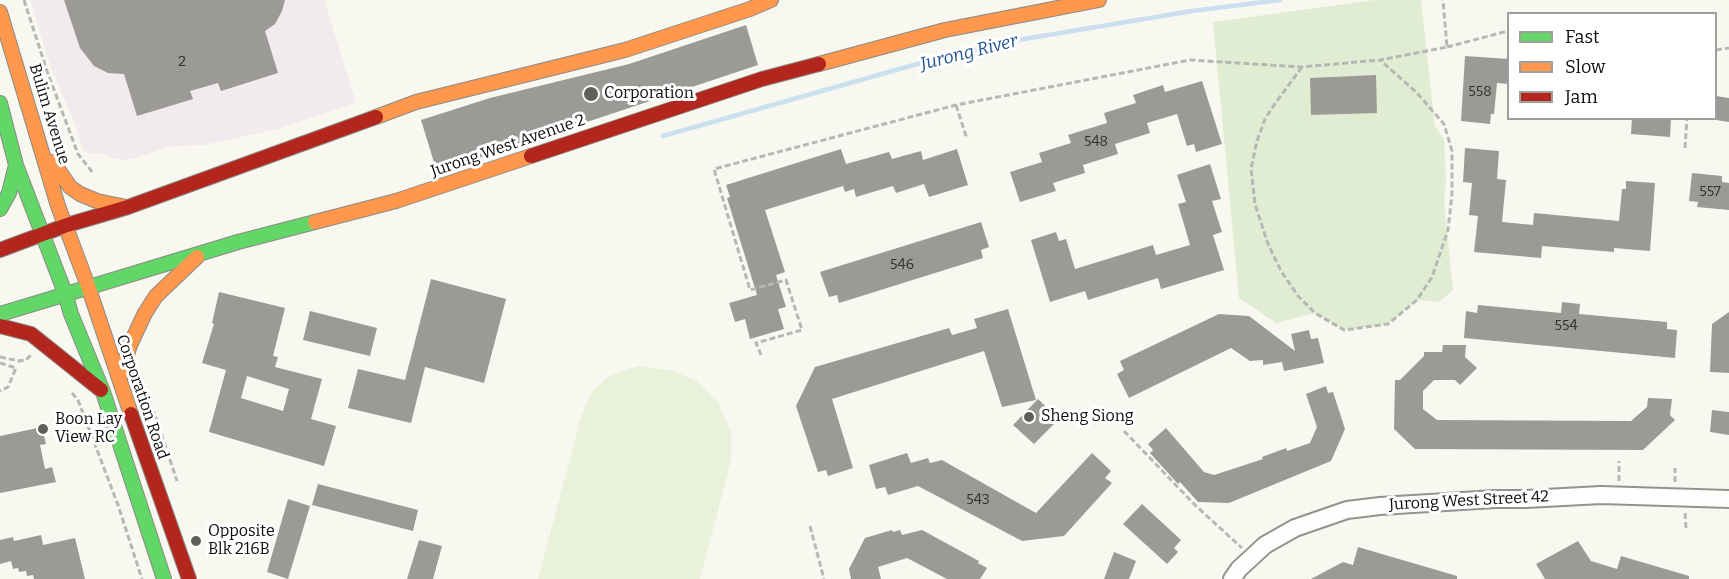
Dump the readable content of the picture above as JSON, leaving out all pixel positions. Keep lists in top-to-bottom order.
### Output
{
  "streets": {
    "main road": ["Bulim Avenue", "Jurong West Avenue 2", "Corporation Road"],
    "street": ["Jurong West Street 42"]
  },
  "crossings": [
    ["Bulim Avenue", "Corporation Road"],
    ["Jurong West Avenue 2", "Corporation Road"]
  ],
  "water": ["Jurong River"],
  "places": [
    "Corporation",
    "Sheng Siong",
    "Boon Lay View RC",
    "Opposite Blk 216B"
  ],
  "house_numbers": [
    "2",
    "558",
    "548",
    "557",
    "546",
    "554",
    "543"
  ],
  "legend": ["Fast", "Slow", "Jam"]
}
